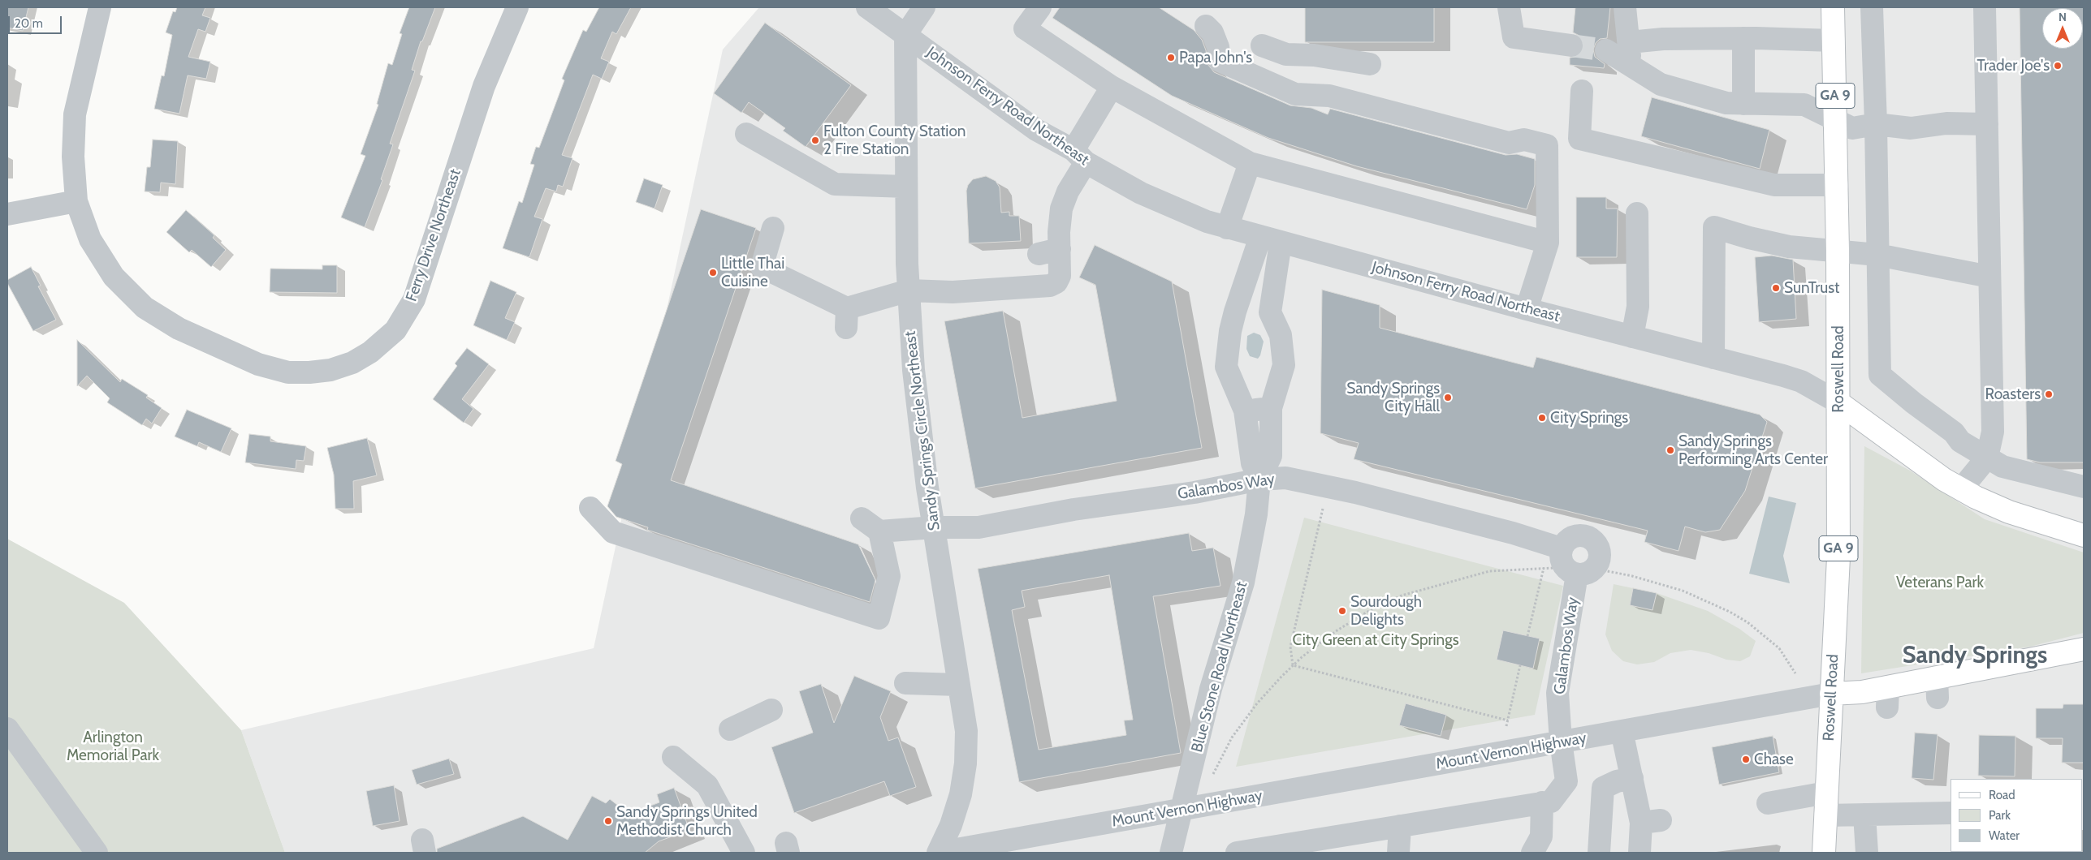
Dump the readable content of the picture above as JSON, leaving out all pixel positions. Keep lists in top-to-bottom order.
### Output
{
  "streets": {
    "main road": [
      "GA 9",
      "Johnson Ferry Road Northeast",
      "Roswell Road",
      "Mount Vernon Highway"
    ],
    "street": [
      "Ferry Drive Northeast",
      "Sandy Springs Circle Northeast",
      "Galambos Way",
      "Blue Stone Road Northeast"
    ]
  },
  "crossings": [
    ["Johnson Ferry Road Northeast", "Roswell Road"],
    ["Johnson Ferry Road Northeast", "Sandy Springs Circle Northeast"],
    ["Johnson Ferry Road Northeast", "Blue Stone Road Northeast"],
    ["Roswell Road", "Mount Vernon Highway"],
    ["Sandy Springs Circle Northeast", "Galambos Way"],
    ["Sandy Springs Circle Northeast", "Mount Vernon Highway"],
    ["Galambos Way", "Blue Stone Road Northeast"],
    ["Galambos Way", "Mount Vernon Highway"],
    ["Blue Stone Road Northeast", "Mount Vernon Highway"]
  ],
  "districts": ["Sandy Springs"],
  "parks": ["Veterans Park", "City Green at City Springs", "Arlington Memorial Park"],
  "places": [
    "Papa John's",
    "Trader Joe's",
    "Fulton County Station 2 Fire Station",
    "Little Thai Cuisine",
    "SunTrust",
    "Roasters",
    "Sandy Springs City Hall",
    "City Springs",
    "Sandy Springs Performing Arts Center",
    "Sourdough Delights",
    "Chase",
    "Sandy Springs United Methodist Church"
  ],
  "legend": ["Road", "Park", "Water"],
  "scale_bar": "20 m",
  "north": "top"
}
